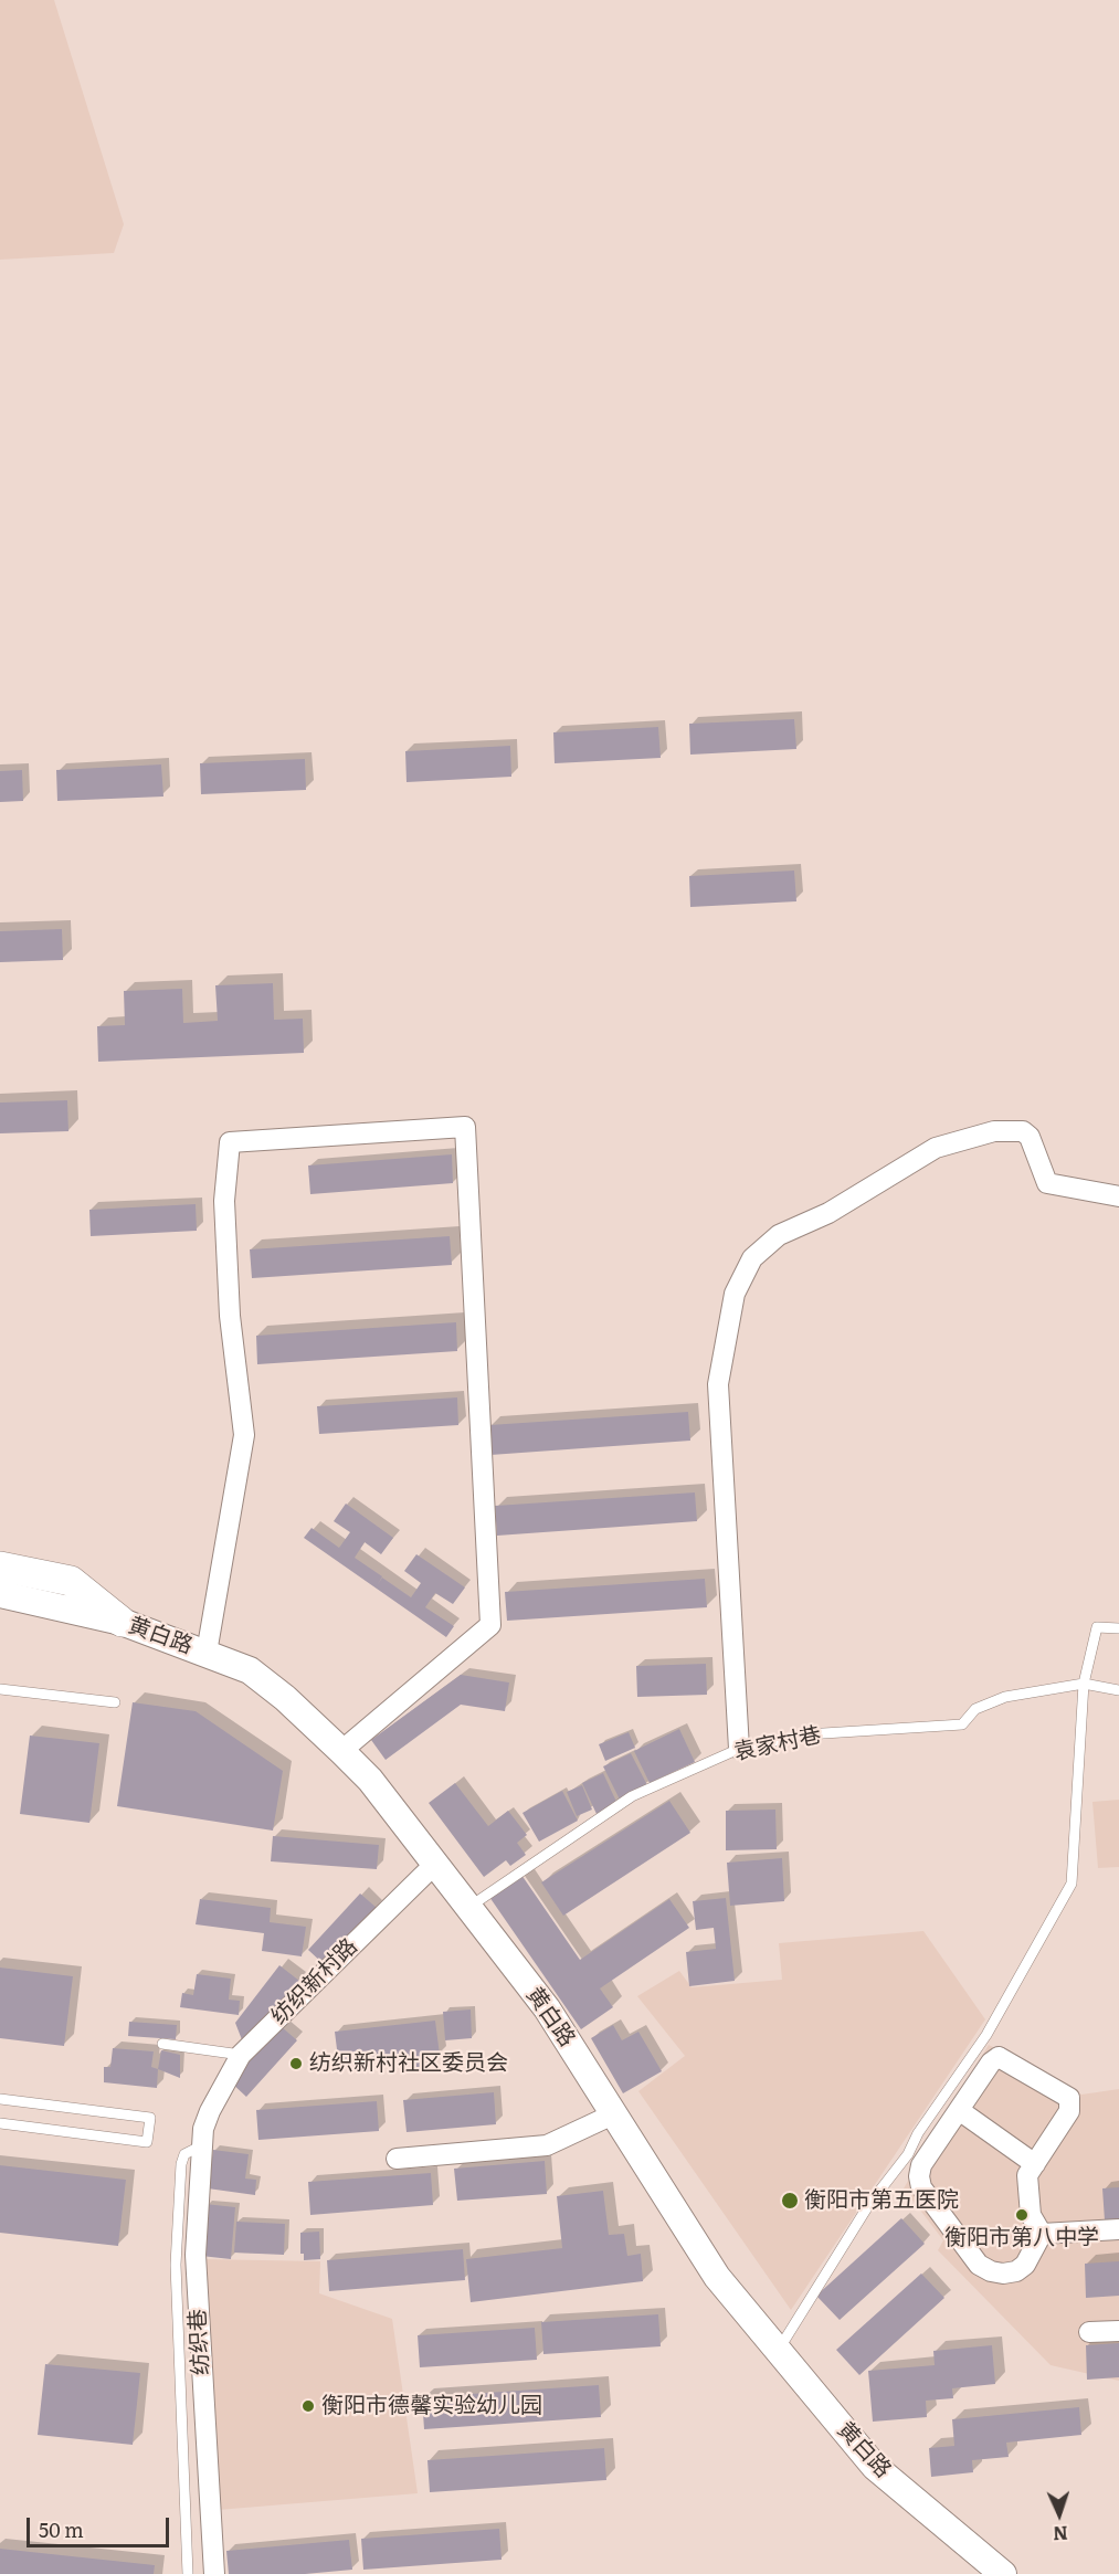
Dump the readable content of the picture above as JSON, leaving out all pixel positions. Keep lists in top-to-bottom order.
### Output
{
  "streets": {
    "main road": ["黄白路"],
    "street": ["纺织新村路", "纺织巷"],
    "lane": ["袁家村巷"]
  },
  "crossings": [
    ["黄白路", "袁家村巷"],
    ["黄白路", "纺织新村路"],
    ["纺织新村路", "纺织巷"]
  ],
  "places": [
    "纺织新村社区委员会",
    "衡阳市第五医院",
    "衡阳市第八中学",
    "衡阳市德馨实验幼儿园"
  ],
  "scale_bar": "50 m",
  "north": "bottom"
}
